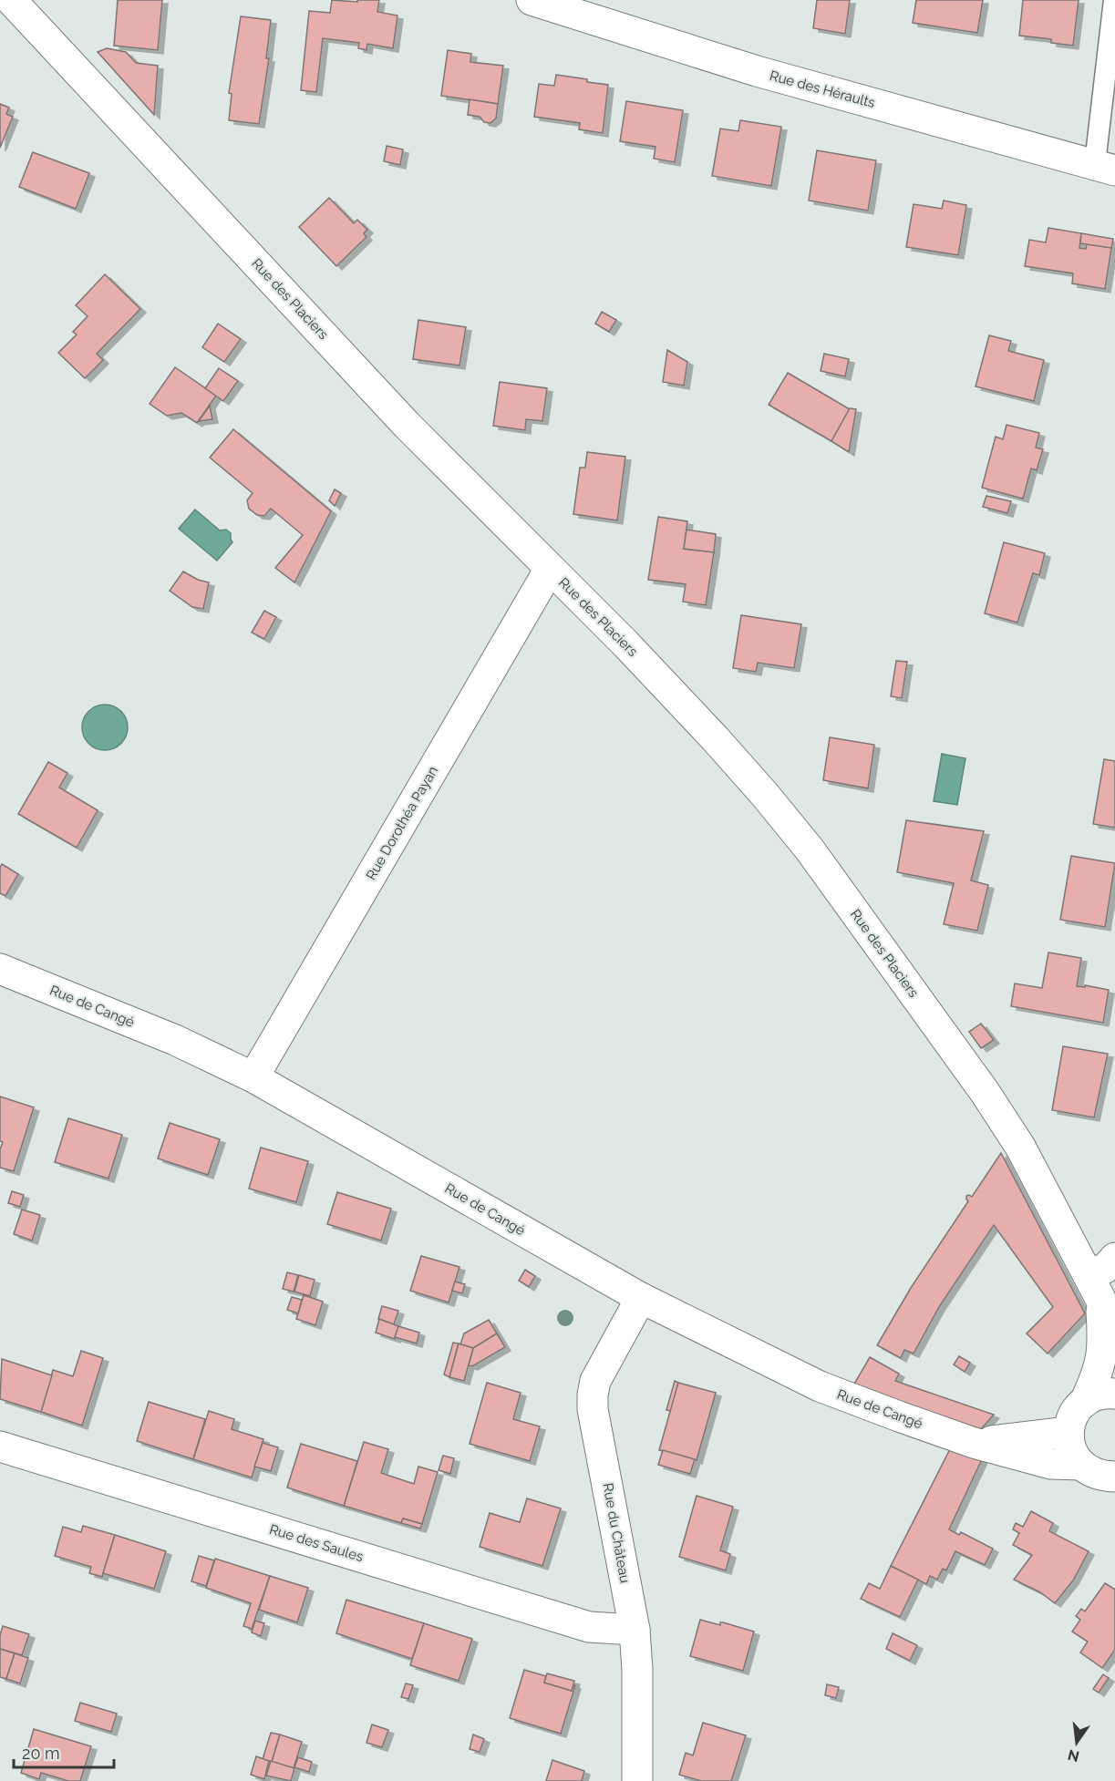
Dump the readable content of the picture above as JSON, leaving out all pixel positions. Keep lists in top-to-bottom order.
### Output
{
  "streets": {
    "street": [
      "Rue des Héraults",
      "Rue des Placiers",
      "Rue Dorothéa Payan",
      "Rue de Cangé",
      "Rue du Château",
      "Rue des Saules"
    ]
  },
  "crossings": [
    ["Rue des Placiers", "Rue Dorothéa Payan"],
    ["Rue des Placiers", "Rue de Cangé"],
    ["Rue Dorothéa Payan", "Rue de Cangé"],
    ["Rue de Cangé", "Rue du Château"],
    ["Rue du Château", "Rue des Saules"]
  ],
  "scale_bar": "20 m",
  "north": "bottom"
}
